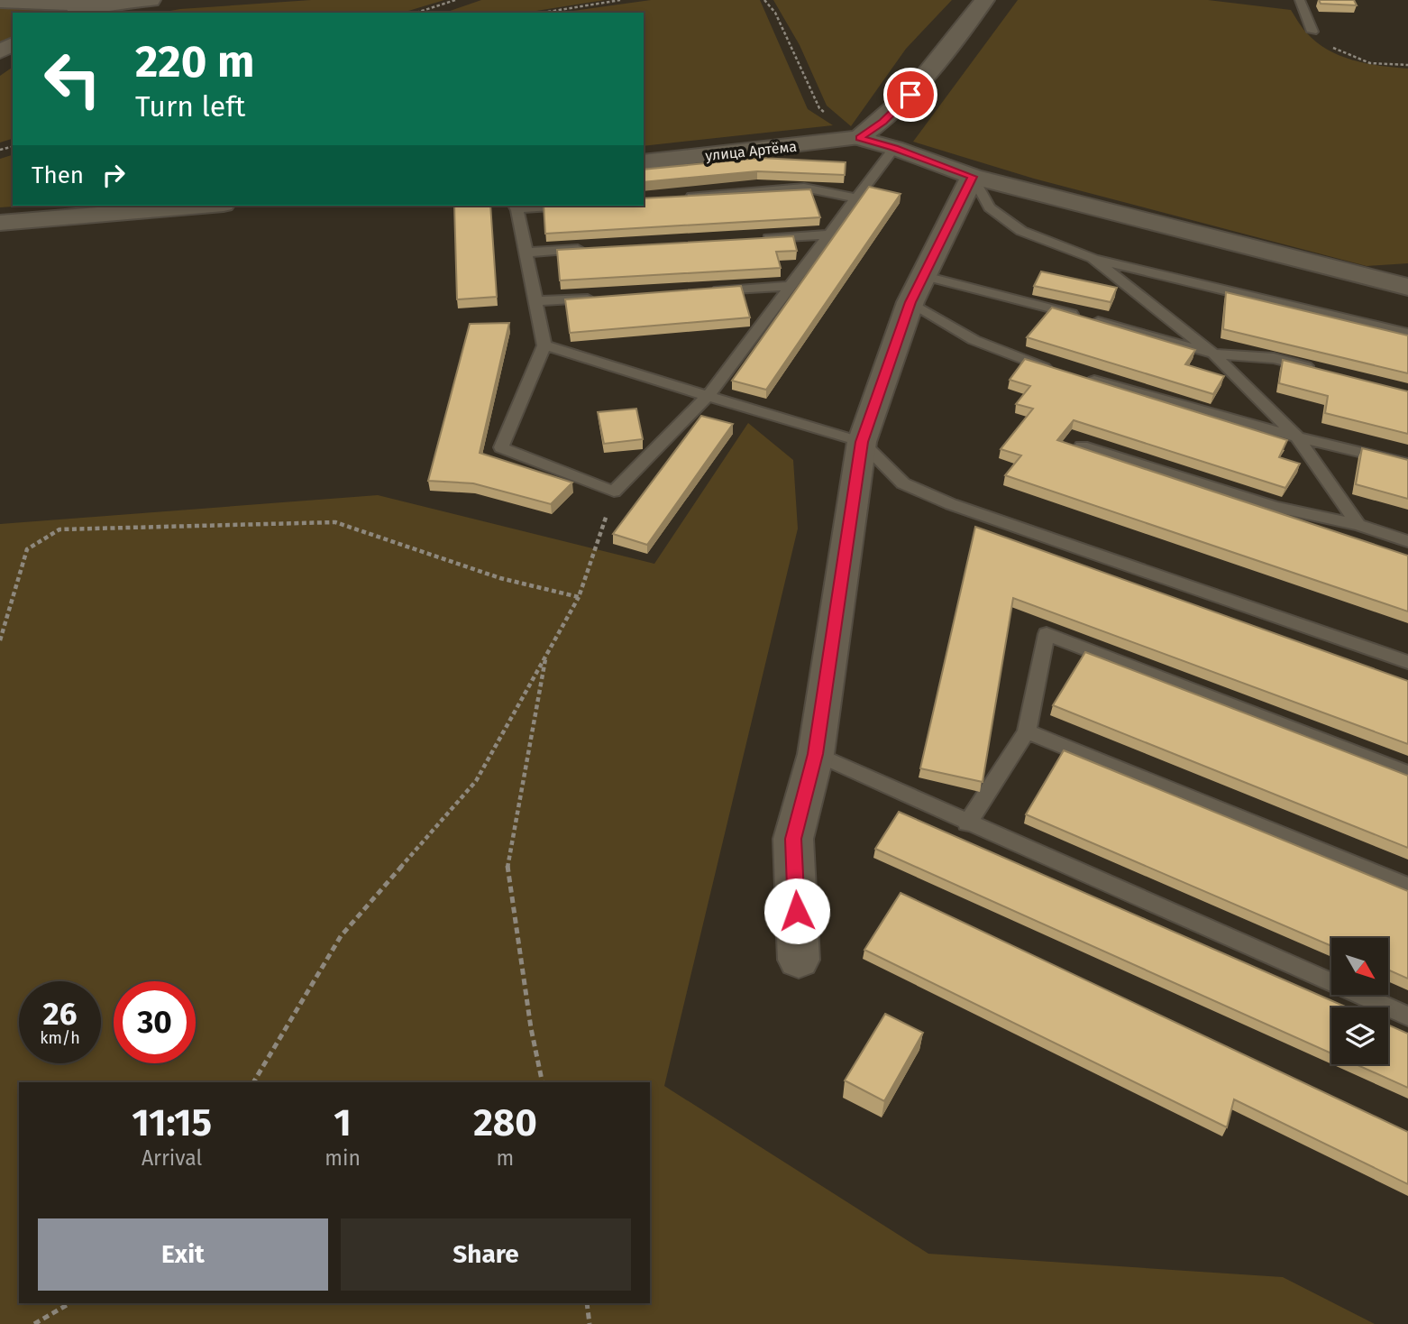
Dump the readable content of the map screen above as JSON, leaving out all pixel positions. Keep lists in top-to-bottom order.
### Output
{
  "streets": {
    "street": ["улица Артёма"]
  },
  "north": "bottom right",
  "page": {
    "turn": ["220 m", "Turn left"],
    "then": "Then",
    "speed": "26 km/h",
    "limit": "30",
    "eta": [
      "11:15",
      "Arrival",
      "1",
      "min",
      "280",
      "m"
    ],
    "buttons": ["Exit", "Share"]
  }
}
